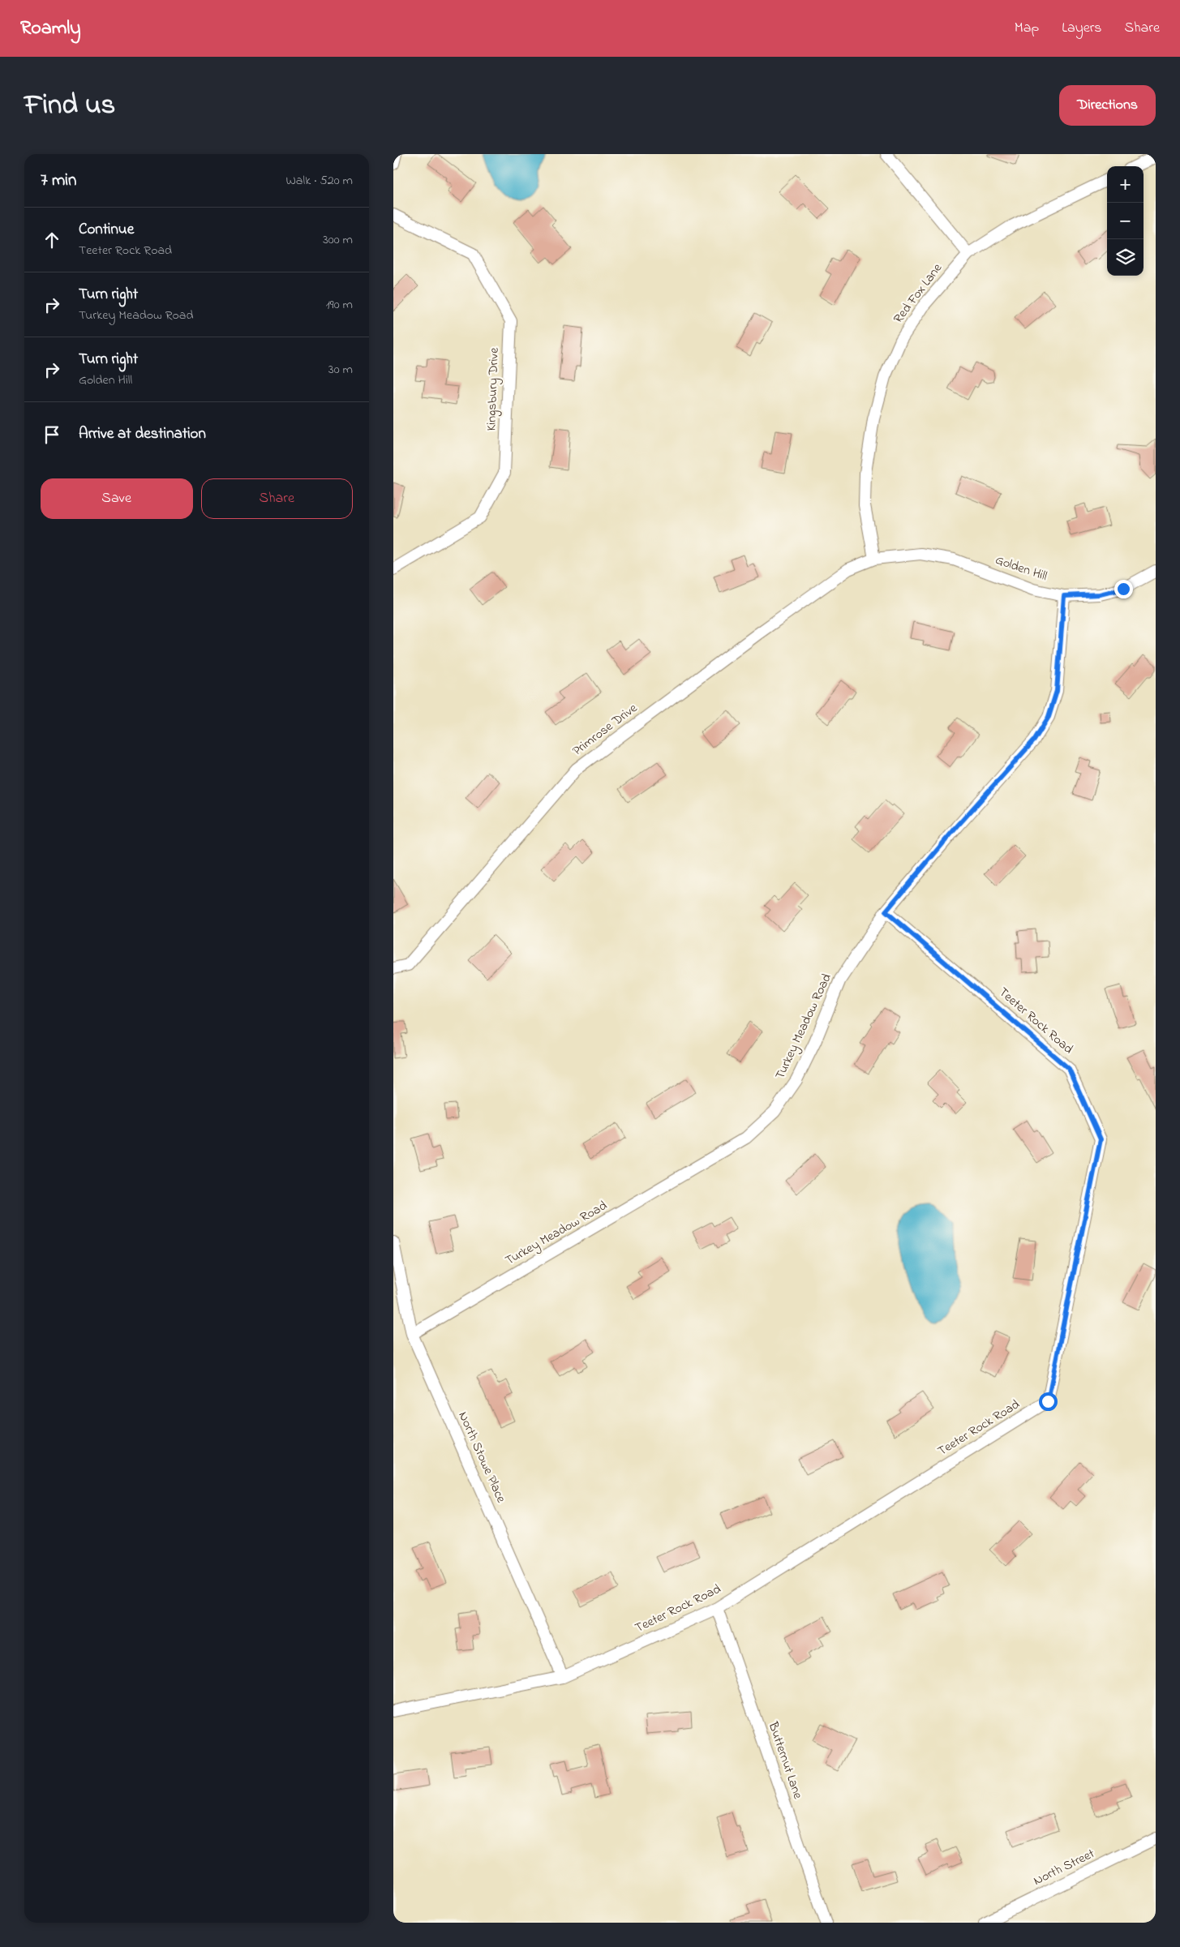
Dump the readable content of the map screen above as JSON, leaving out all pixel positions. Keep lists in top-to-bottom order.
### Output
{
  "streets": {
    "street": [
      "Red Fox Lane",
      "Kingsbury Drive",
      "Golden Hill",
      "Primrose Drive",
      "Teeter Rock Road",
      "Turkey Meadow Road",
      "North Stowe Place",
      "Butternut Lane",
      "North Street"
    ]
  },
  "crossings": [
    ["Red Fox Lane", "Golden Hill"],
    ["Red Fox Lane", "Primrose Drive"],
    ["Golden Hill", "Primrose Drive"],
    ["Golden Hill", "Turkey Meadow Road"],
    ["Teeter Rock Road", "Turkey Meadow Road"],
    ["Teeter Rock Road", "North Stowe Place"],
    ["Teeter Rock Road", "Butternut Lane"],
    ["Turkey Meadow Road", "North Stowe Place"]
  ],
  "page": {
    "header": "Roamly",
    "nav": ["Map", "Layers", "Share"],
    "title": "Find us",
    "buttons": [
      "Directions",
      ["Save", "Share"]
    ],
    "heading": ["7 min", "Walk · 520 m"],
    "map_buttons": ["+", "−"],
    "list": [
      ["Continue", "Teeter Rock Road", "300 m"],
      ["Turn right", "Turkey Meadow Road", "190 m"],
      ["Turn right", "Golden Hill", "30 m"],
      "Arrive at destination"
    ]
  }
}
